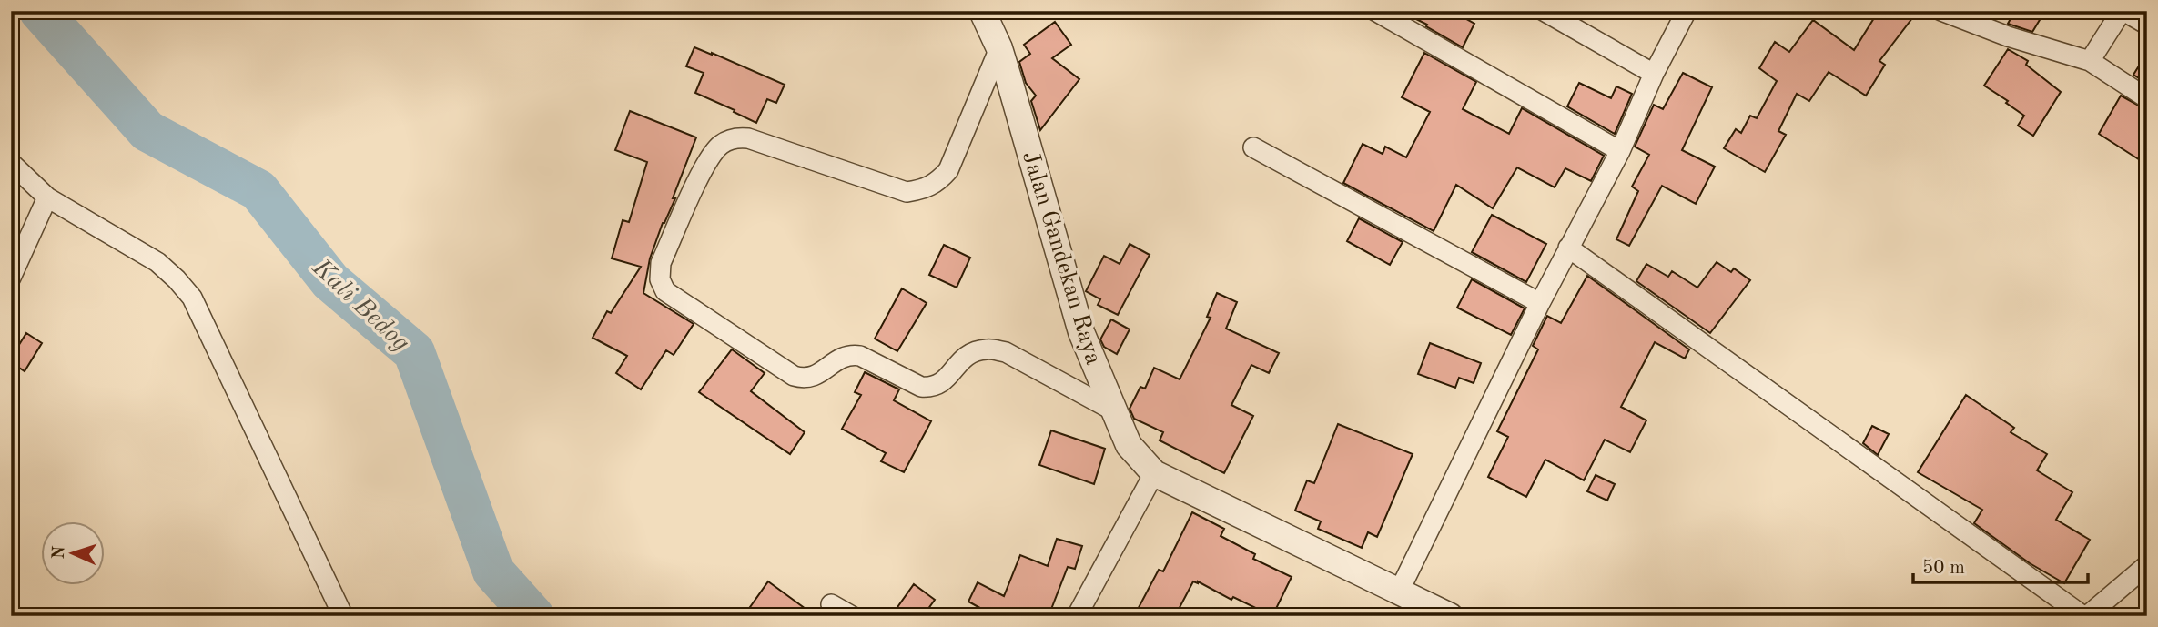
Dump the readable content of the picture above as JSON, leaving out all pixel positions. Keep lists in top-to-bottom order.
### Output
{
  "streets": {
    "street": ["Jalan Gandekan Raya"]
  },
  "water": ["Kali Bedog"],
  "scale_bar": "50 m",
  "north": "left"
}
